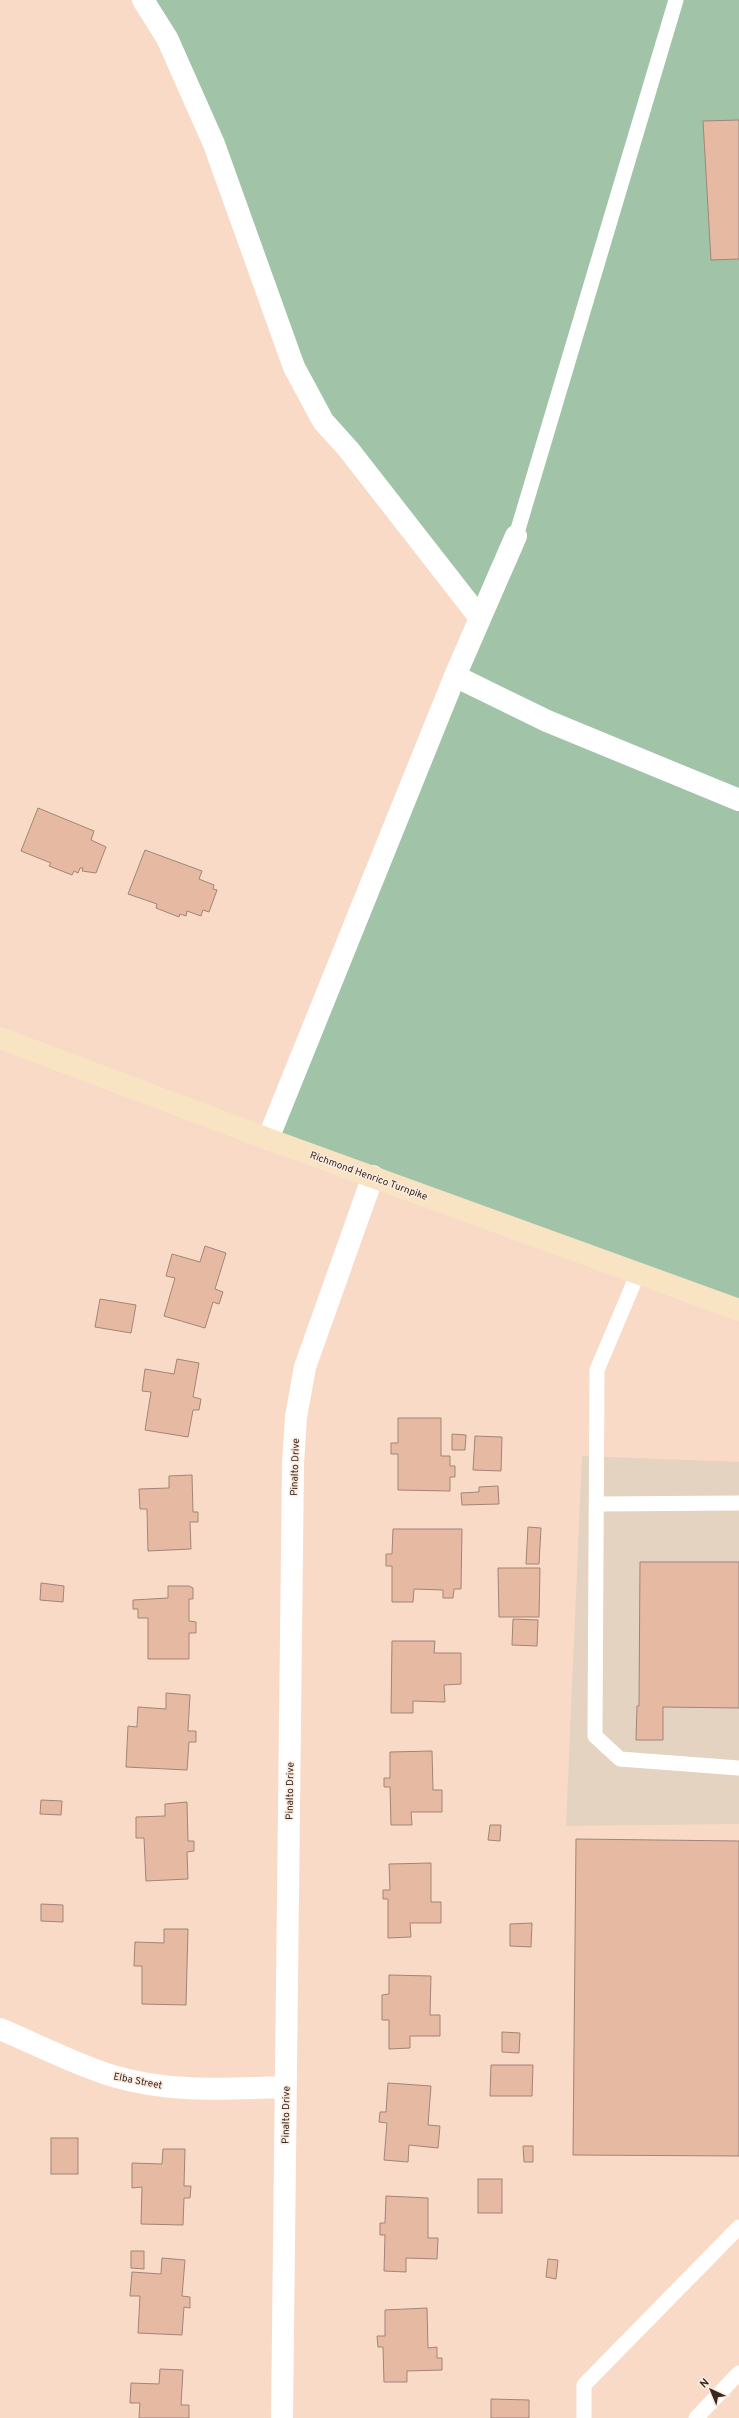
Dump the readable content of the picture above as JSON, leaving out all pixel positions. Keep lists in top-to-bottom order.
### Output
{
  "streets": {
    "main road": ["Richmond Henrico Turnpike"],
    "street": ["Pinalto Drive", "Elba Street"]
  },
  "crossings": [
    ["Richmond Henrico Turnpike", "Pinalto Drive"],
    ["Pinalto Drive", "Elba Street"]
  ],
  "north": "top left"
}
